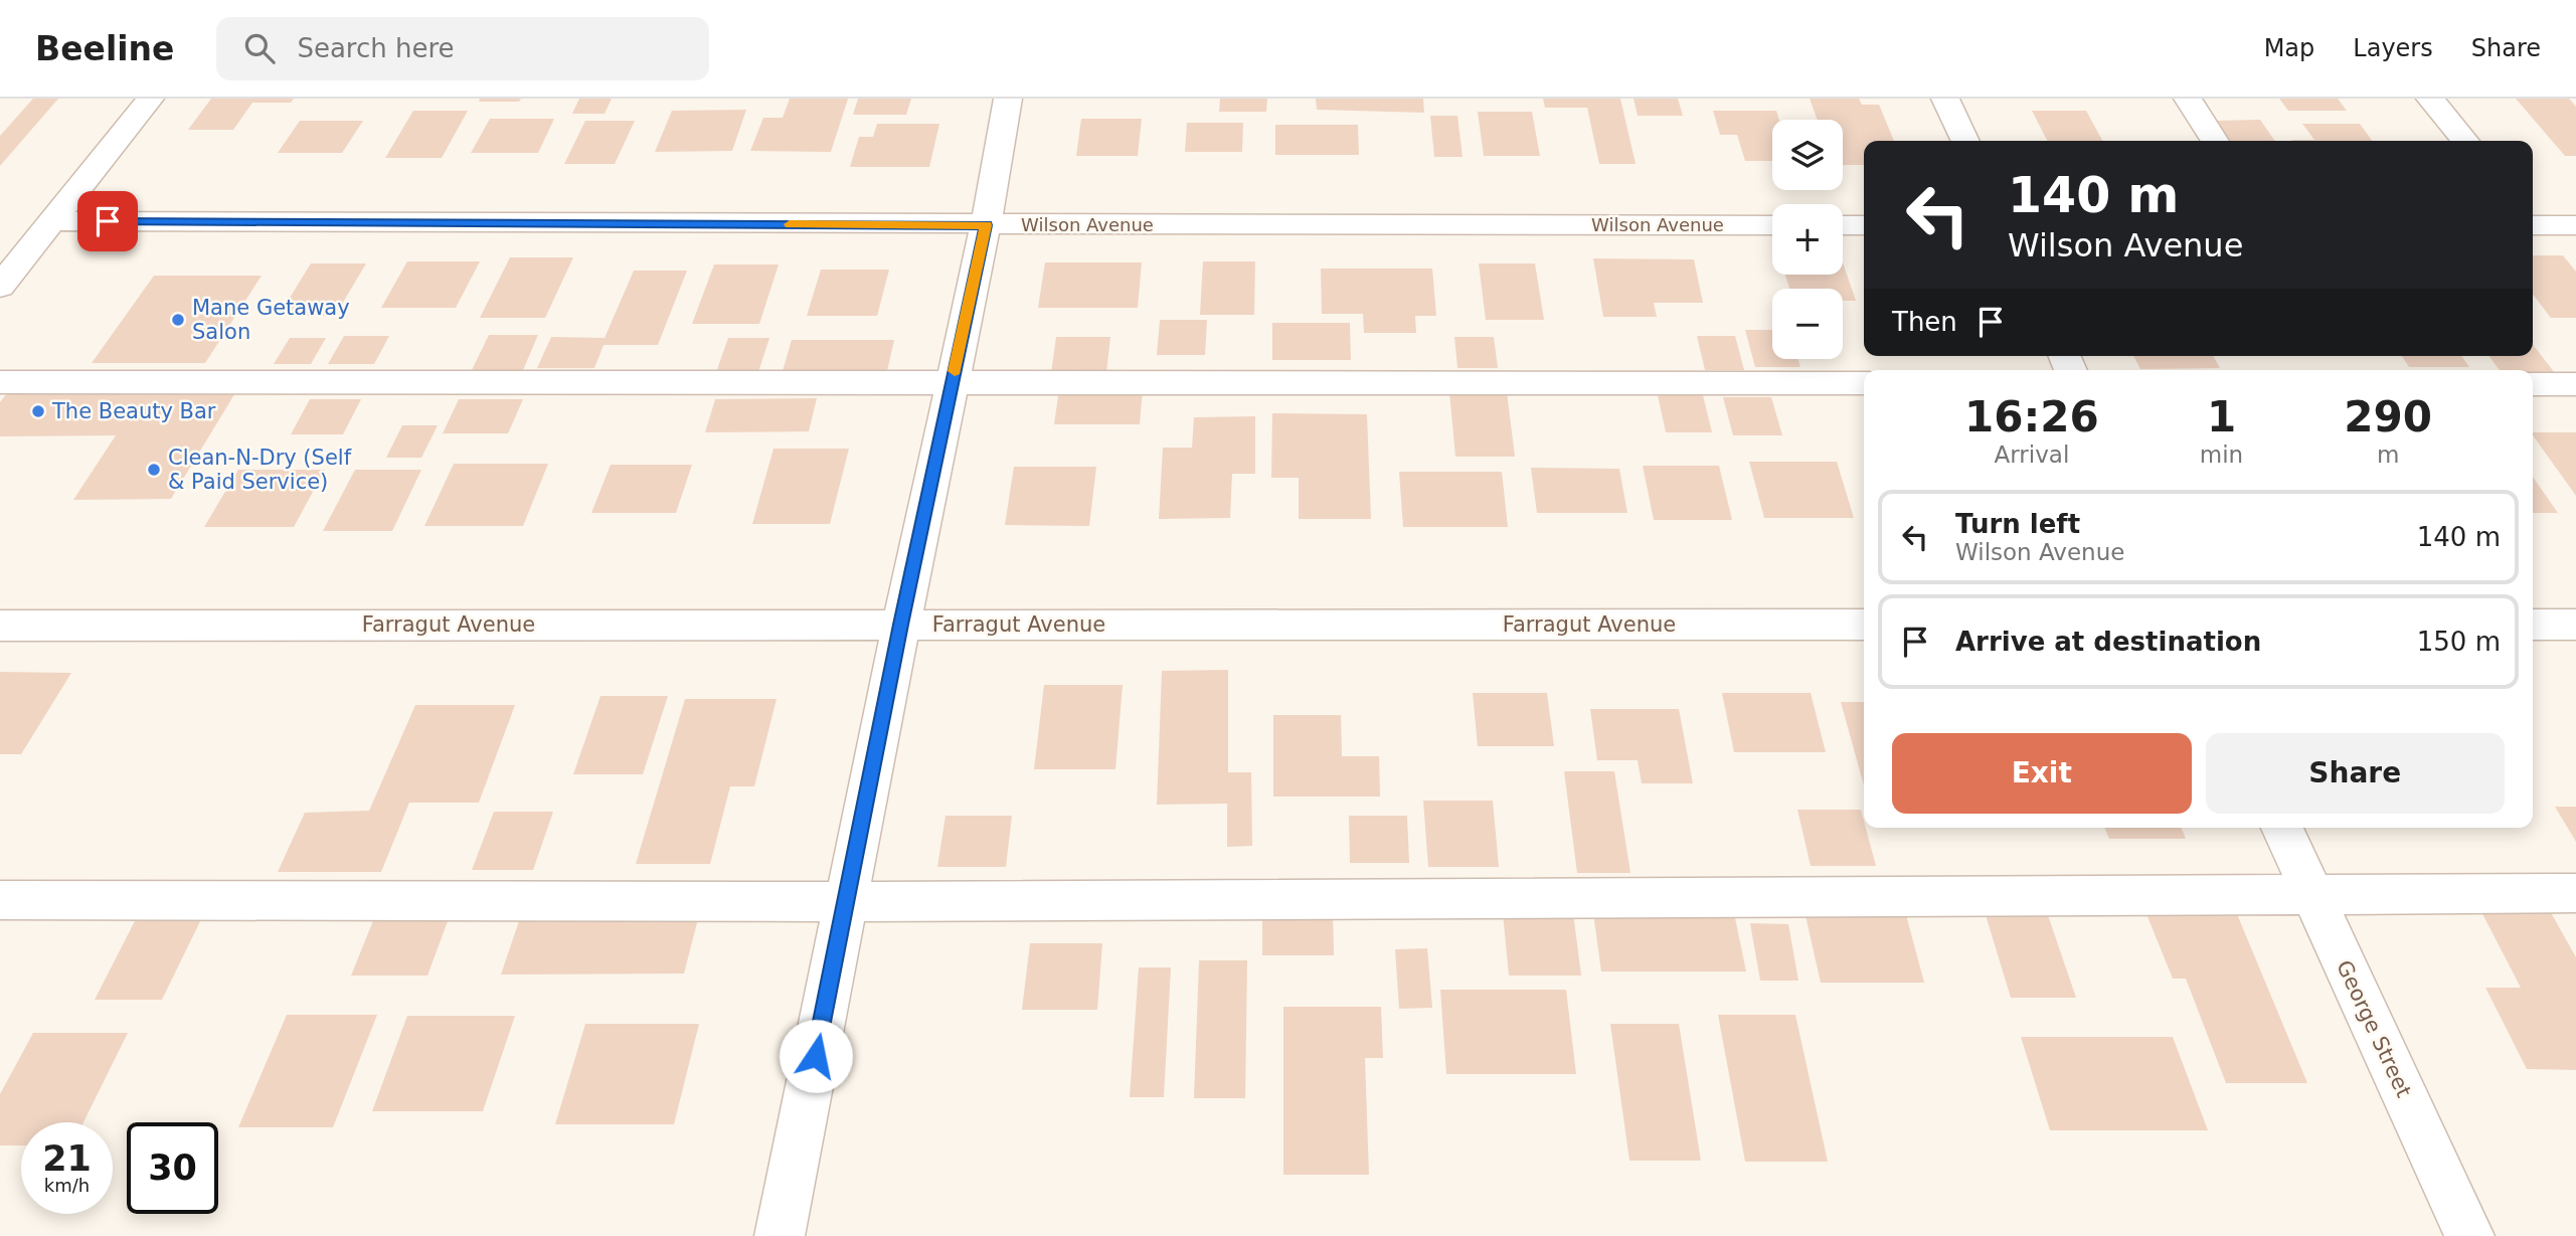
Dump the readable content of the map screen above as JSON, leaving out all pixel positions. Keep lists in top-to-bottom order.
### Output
{
  "streets": {
    "street": ["Wilson Avenue", "Farragut Avenue", "George Street"]
  },
  "places": ["Mane Getaway Salon", "The Beauty Bar", "Clean-N-Dry (Self & Paid Service)"],
  "page": {
    "header": "Beeline",
    "search": "Search here",
    "nav": ["Map", "Layers", "Share"],
    "map_buttons": ["+", "−"],
    "turn": ["140 m", "Wilson Avenue"],
    "then": "Then",
    "eta": [
      "16:26",
      "Arrival",
      "1",
      "min",
      "290",
      "m"
    ],
    "list": [
      {
        "name": "Turn left",
        "note": "Wilson Avenue",
        "value": "140 m"
      },
      {
        "name": "Arrive at destination",
        "value": "150 m"
      }
    ],
    "buttons": ["Exit", "Share"],
    "speed": "21 km/h",
    "limit": "30"
  }
}
